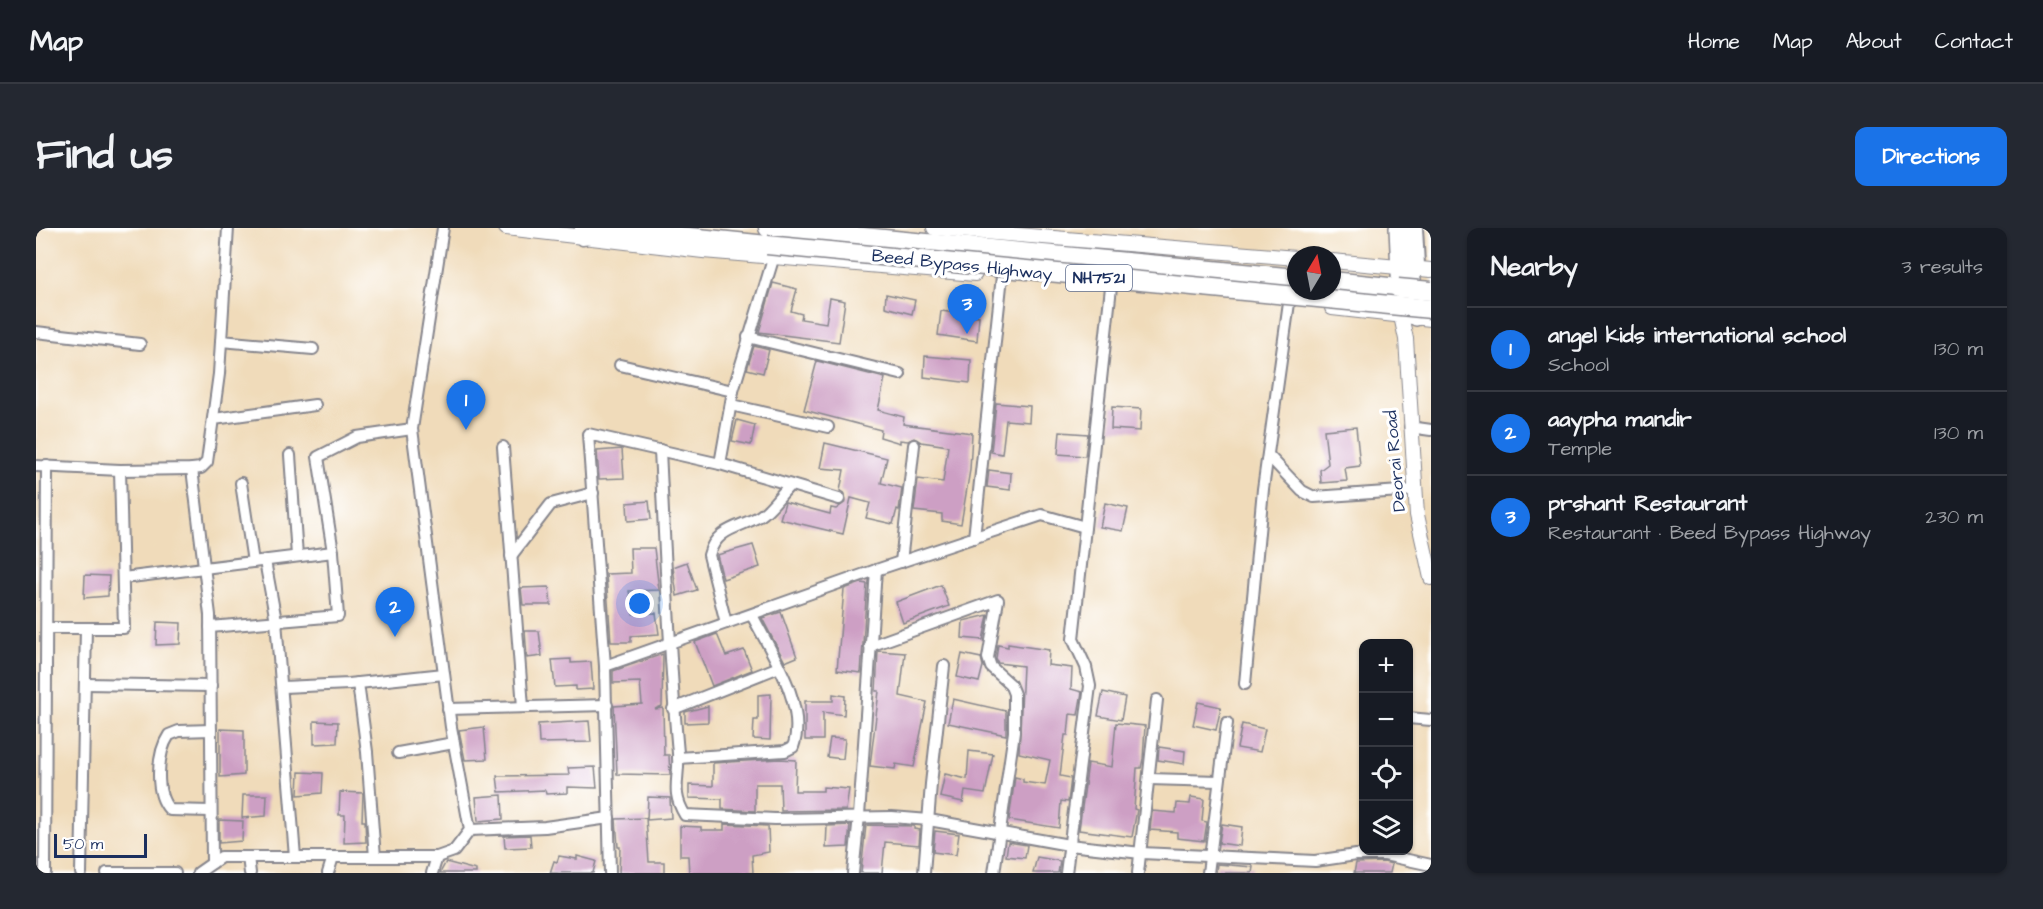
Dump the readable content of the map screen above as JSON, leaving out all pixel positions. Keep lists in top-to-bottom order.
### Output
{
  "streets": {
    "highway": ["Beed Bypass Highway", "NH752I"],
    "street": ["Deorai Road"]
  },
  "crossings": [
    ["Beed Bypass Highway", "Deorai Road"]
  ],
  "scale_bar": "50 m",
  "north": "top",
  "page": {
    "header": "Map",
    "nav": [
      "Home",
      "Map",
      "About",
      "Contact"
    ],
    "title": "Find us",
    "buttons": "Directions",
    "heading": ["Nearby", "3 results"],
    "pins": ["3", "1", "2"],
    "list": [
      {
        "mark": "1",
        "name": "angel kids international school",
        "note": "School",
        "value": "130 m"
      },
      {
        "mark": "2",
        "name": "aaypha mandir",
        "note": "Temple",
        "value": "130 m"
      },
      {
        "mark": "3",
        "name": "prshant Restaurant",
        "note": "Restaurant · Beed Bypass Highway",
        "value": "230 m"
      }
    ],
    "map_buttons": ["+", "−"],
    "scale": "50 m"
  }
}
